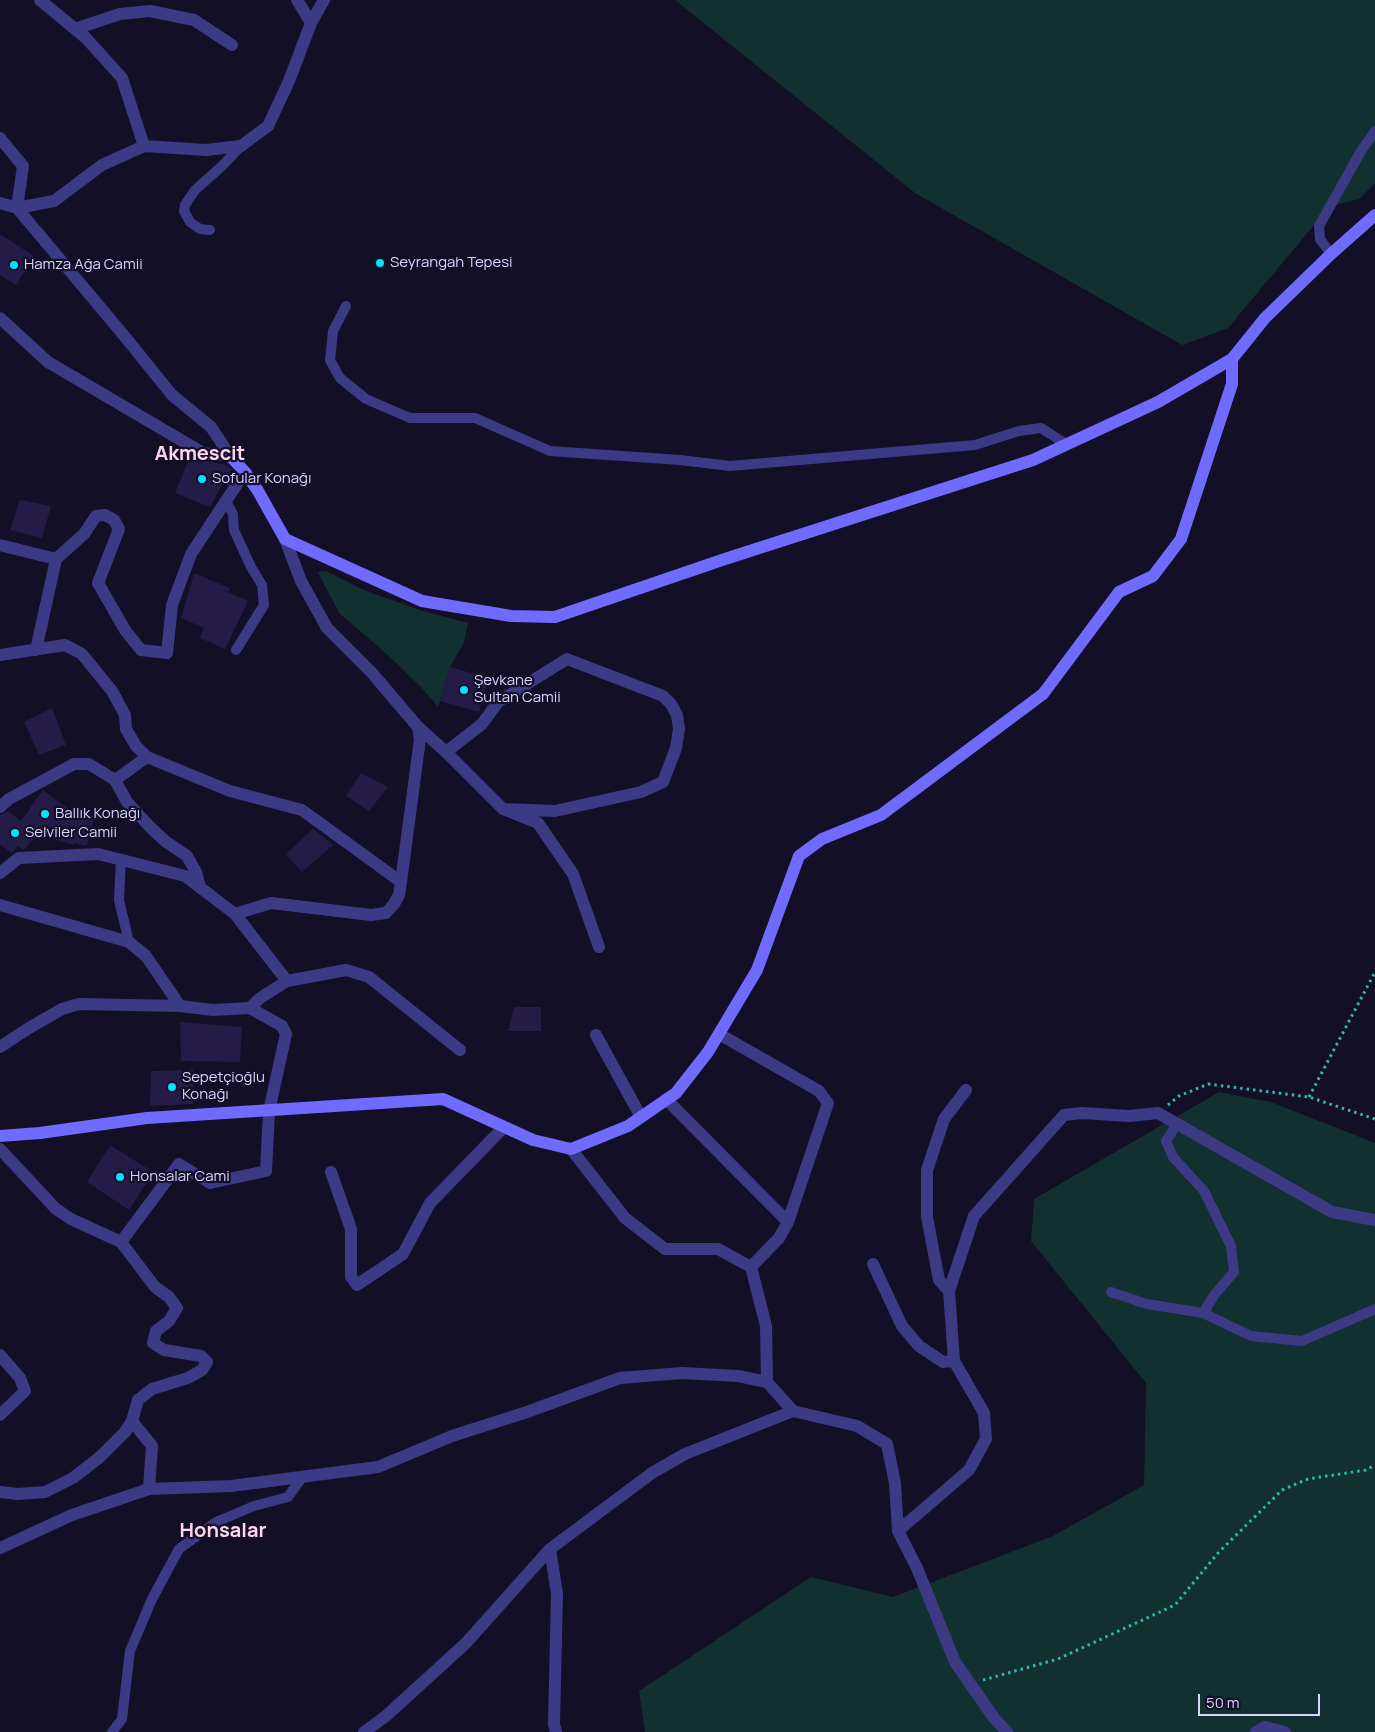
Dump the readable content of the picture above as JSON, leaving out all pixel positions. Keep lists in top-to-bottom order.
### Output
{
  "districts": ["Akmescit", "Honsalar"],
  "places": [
    "Seyrangah Tepesi",
    "Hamza Ağa Camii",
    "Sofular Konağı",
    "Şevkane Sultan Camii",
    "Ballık Konağı",
    "Selviler Camii",
    "Sepetçioğlu Konağı",
    "Honsalar Cami"
  ],
  "scale_bar": "50 m"
}
